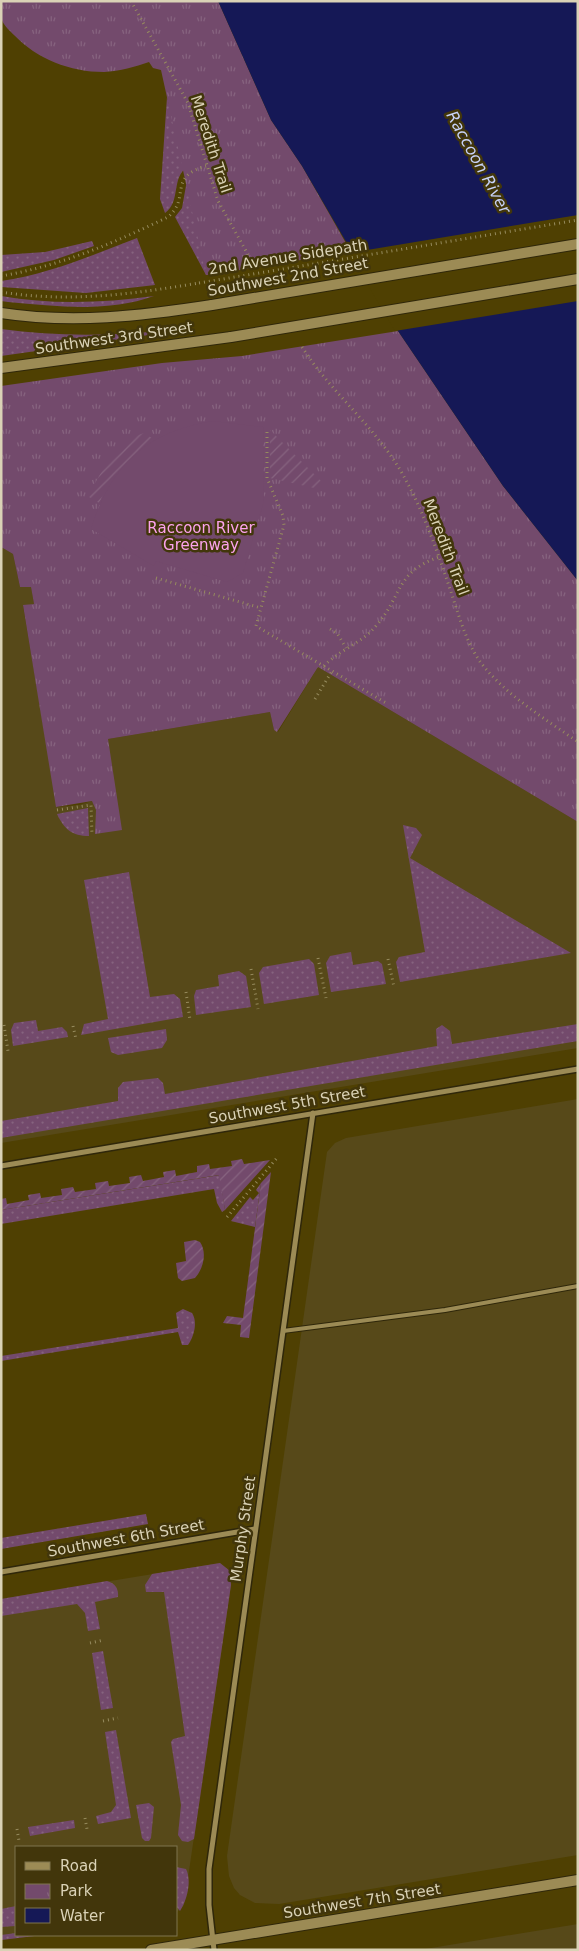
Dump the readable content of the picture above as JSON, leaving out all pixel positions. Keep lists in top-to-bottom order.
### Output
{
  "streets": {
    "main road": ["Southwest 2nd Street", "Southwest 3rd Street", "Southwest 7th Street"],
    "street": ["Southwest 5th Street", "Murphy Street", "Southwest 6th Street"],
    "path": ["Meredith Trail", "2nd Avenue Sidepath"]
  },
  "crossings": [
    ["Southwest 5th Street", "Murphy Street"],
    ["Murphy Street", "Southwest 6th Street"],
    ["Murphy Street", "Southwest 7th Street"]
  ],
  "water": ["Raccoon River"],
  "parks": ["Raccoon River Greenway"],
  "legend": ["Road", "Park", "Water"]
}
